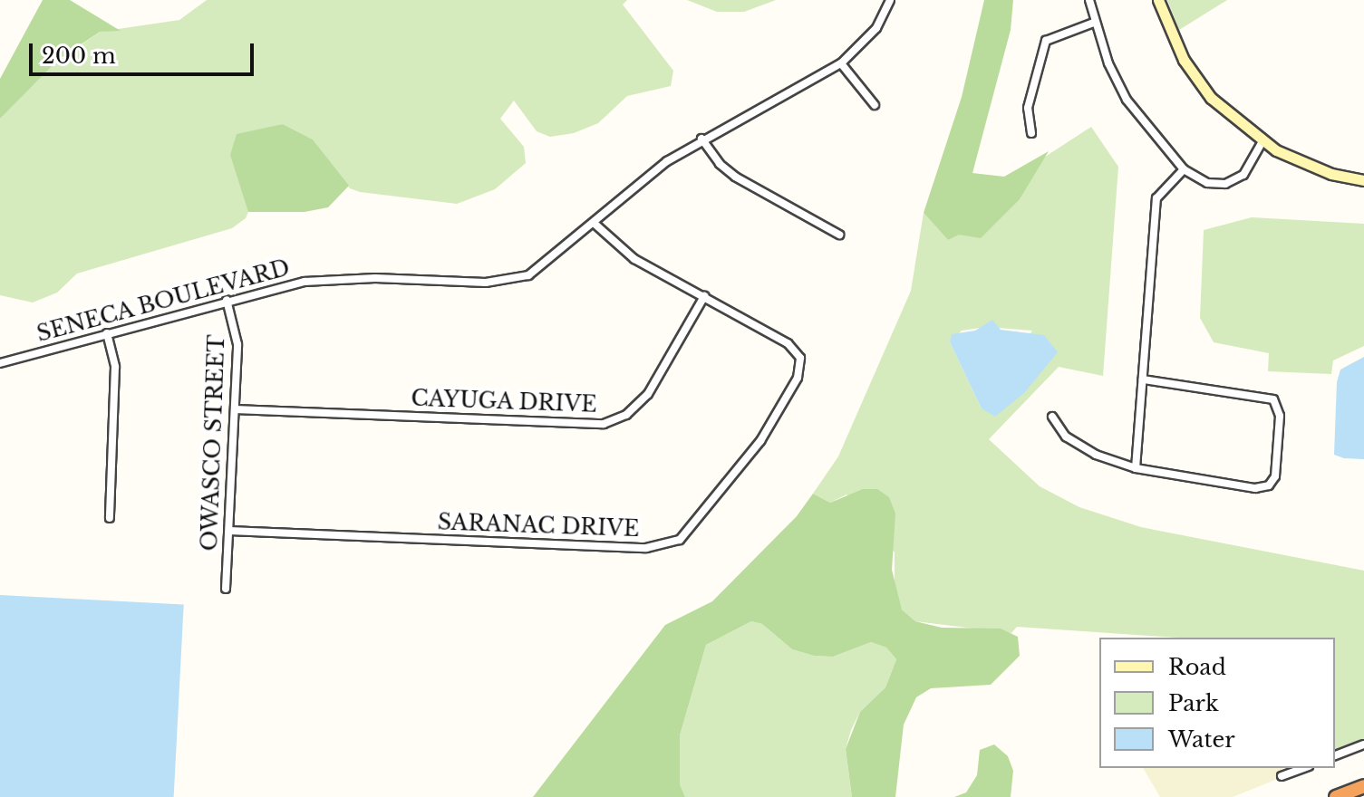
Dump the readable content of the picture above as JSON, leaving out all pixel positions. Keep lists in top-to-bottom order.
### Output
{
  "streets": {
    "street": [
      "SENECA BOULEVARD",
      "CAYUGA DRIVE",
      "OWASCO STREET",
      "SARANAC DRIVE"
    ]
  },
  "crossings": [
    ["SENECA BOULEVARD", "OWASCO STREET"],
    ["SENECA BOULEVARD", "SARANAC DRIVE"],
    ["CAYUGA DRIVE", "OWASCO STREET"],
    ["CAYUGA DRIVE", "SARANAC DRIVE"],
    ["OWASCO STREET", "SARANAC DRIVE"]
  ],
  "legend": ["Road", "Park", "Water"],
  "scale_bar": "200 m"
}
